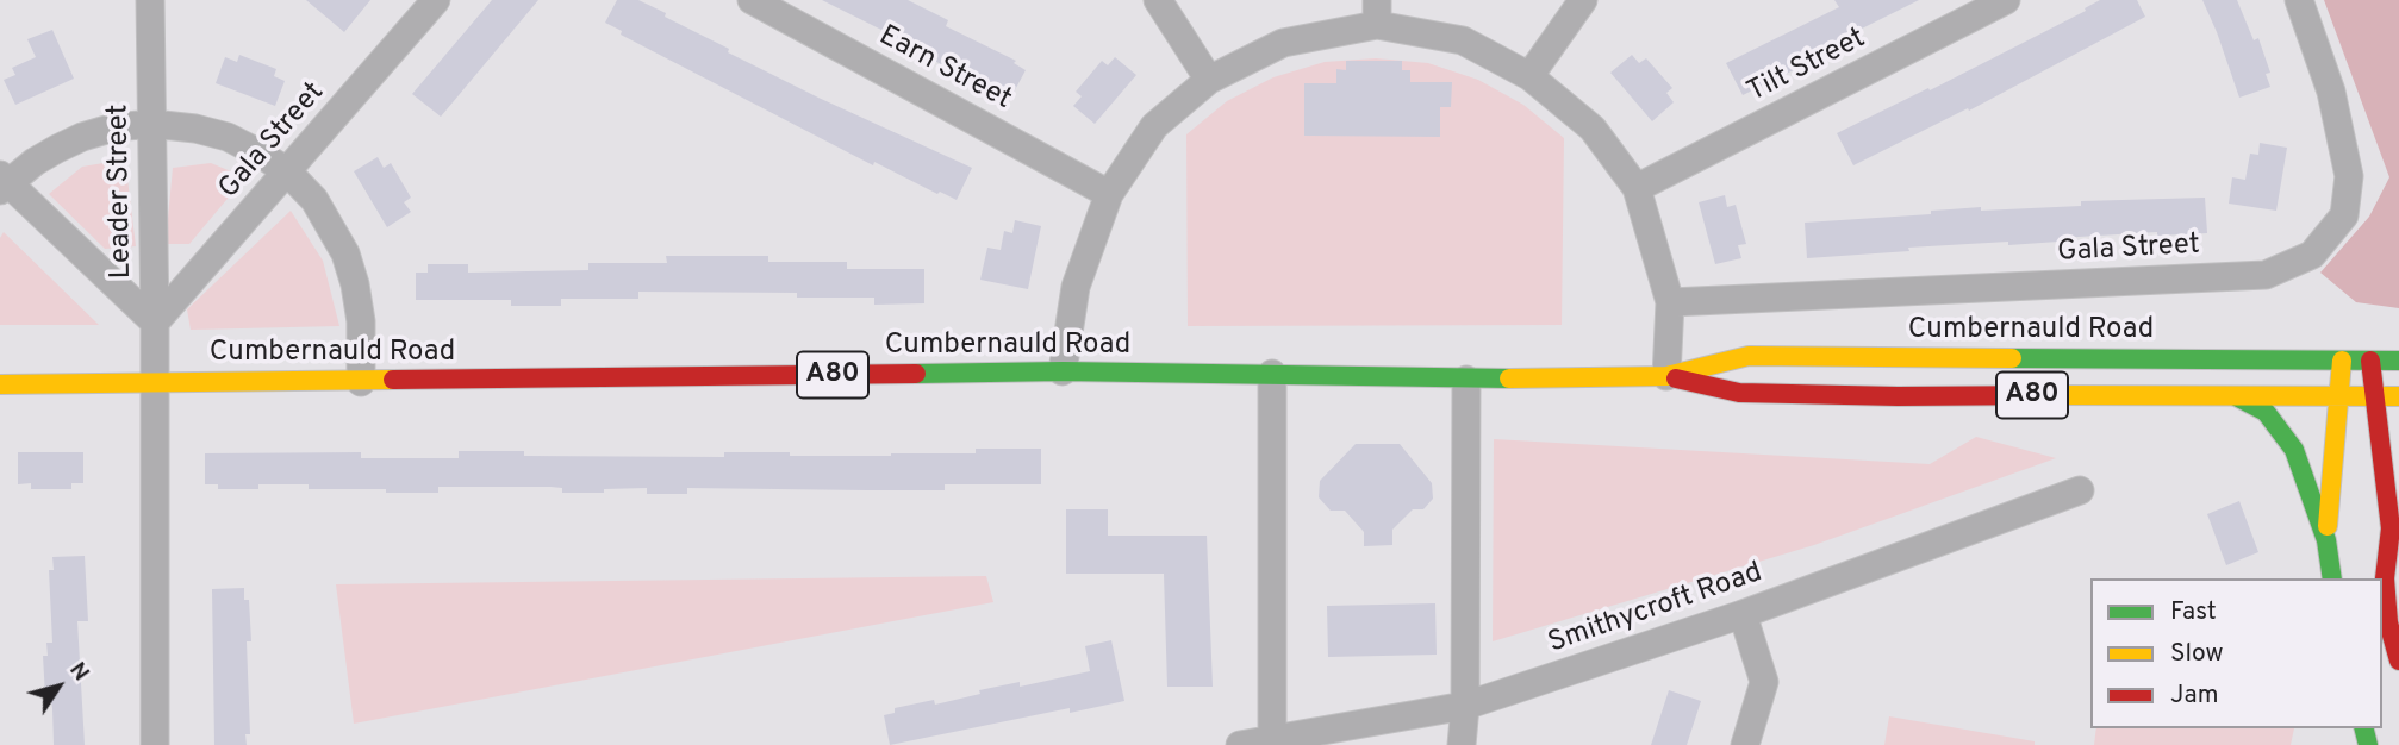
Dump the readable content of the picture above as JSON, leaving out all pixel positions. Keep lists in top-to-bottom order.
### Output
{
  "streets": {
    "main road": ["Cumbernauld Road", "A80"],
    "street": [
      "Tilt Street",
      "Earn Street",
      "Gala Street",
      "Leader Street",
      "Smithycroft Road"
    ]
  },
  "crossings": [
    ["Gala Street", "Leader Street"],
    ["Leader Street", "Cumbernauld Road"]
  ],
  "legend": ["Fast", "Slow", "Jam"],
  "north": "top right"
}
